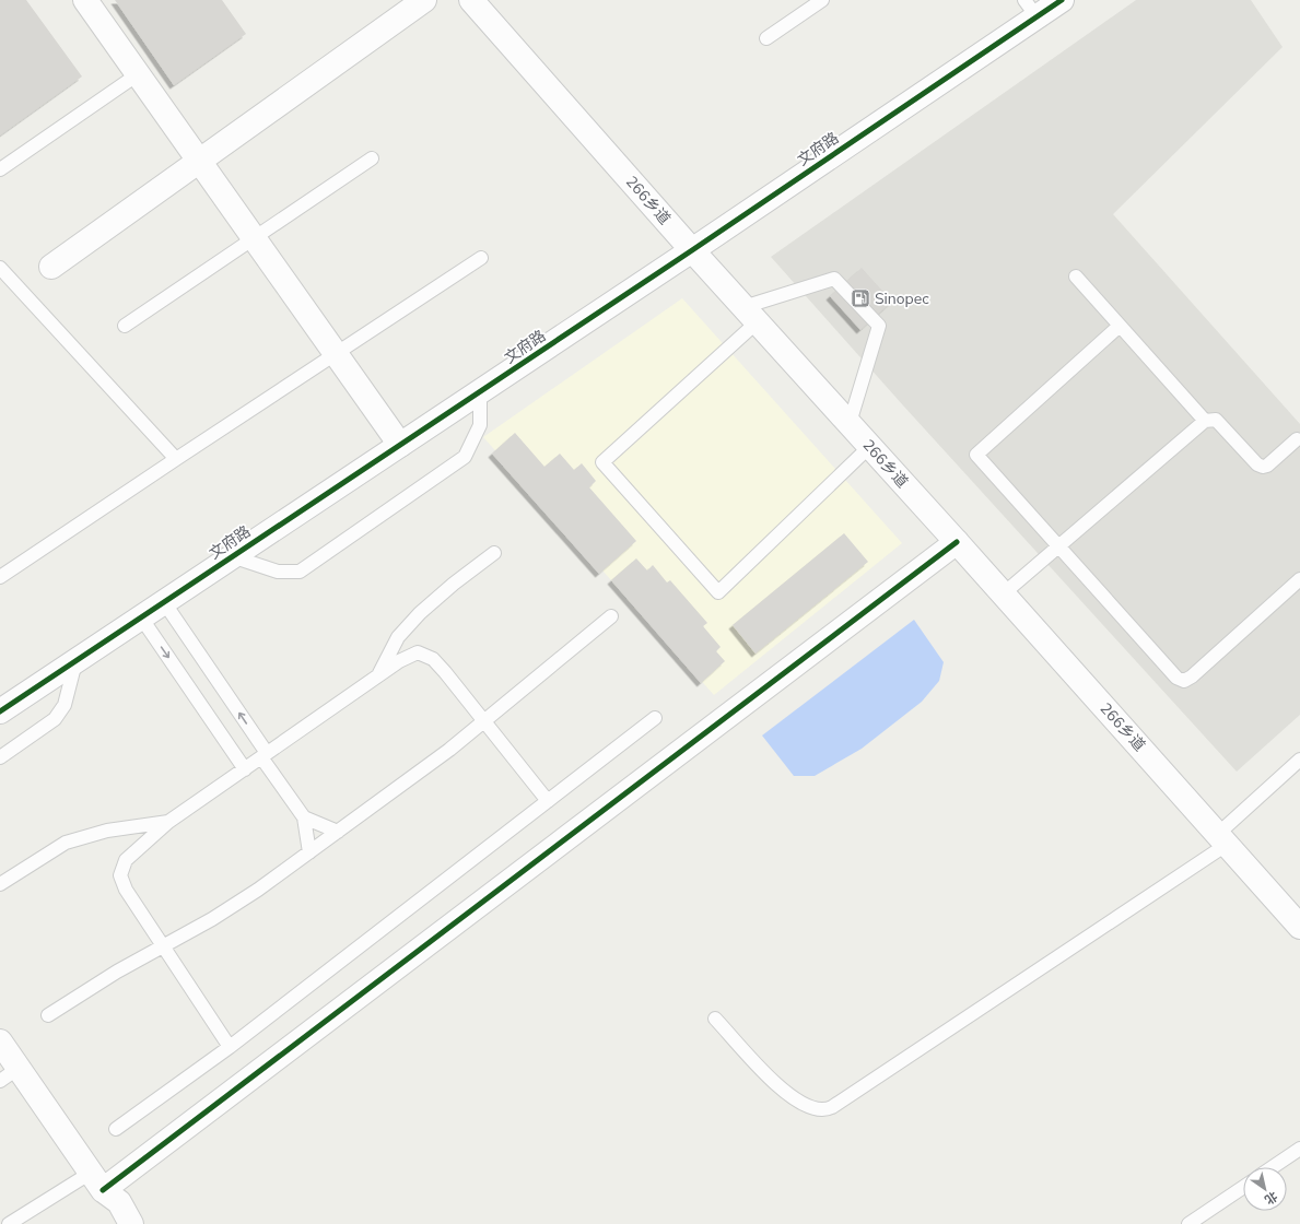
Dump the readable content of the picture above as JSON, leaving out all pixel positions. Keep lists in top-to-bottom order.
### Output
{
  "streets": {
    "street": ["文府路", "266乡道"]
  },
  "crossings": [
    ["文府路", "266乡道"]
  ],
  "places": {
    "fuel station": ["Sinopec"]
  },
  "north": "bottom right"
}
